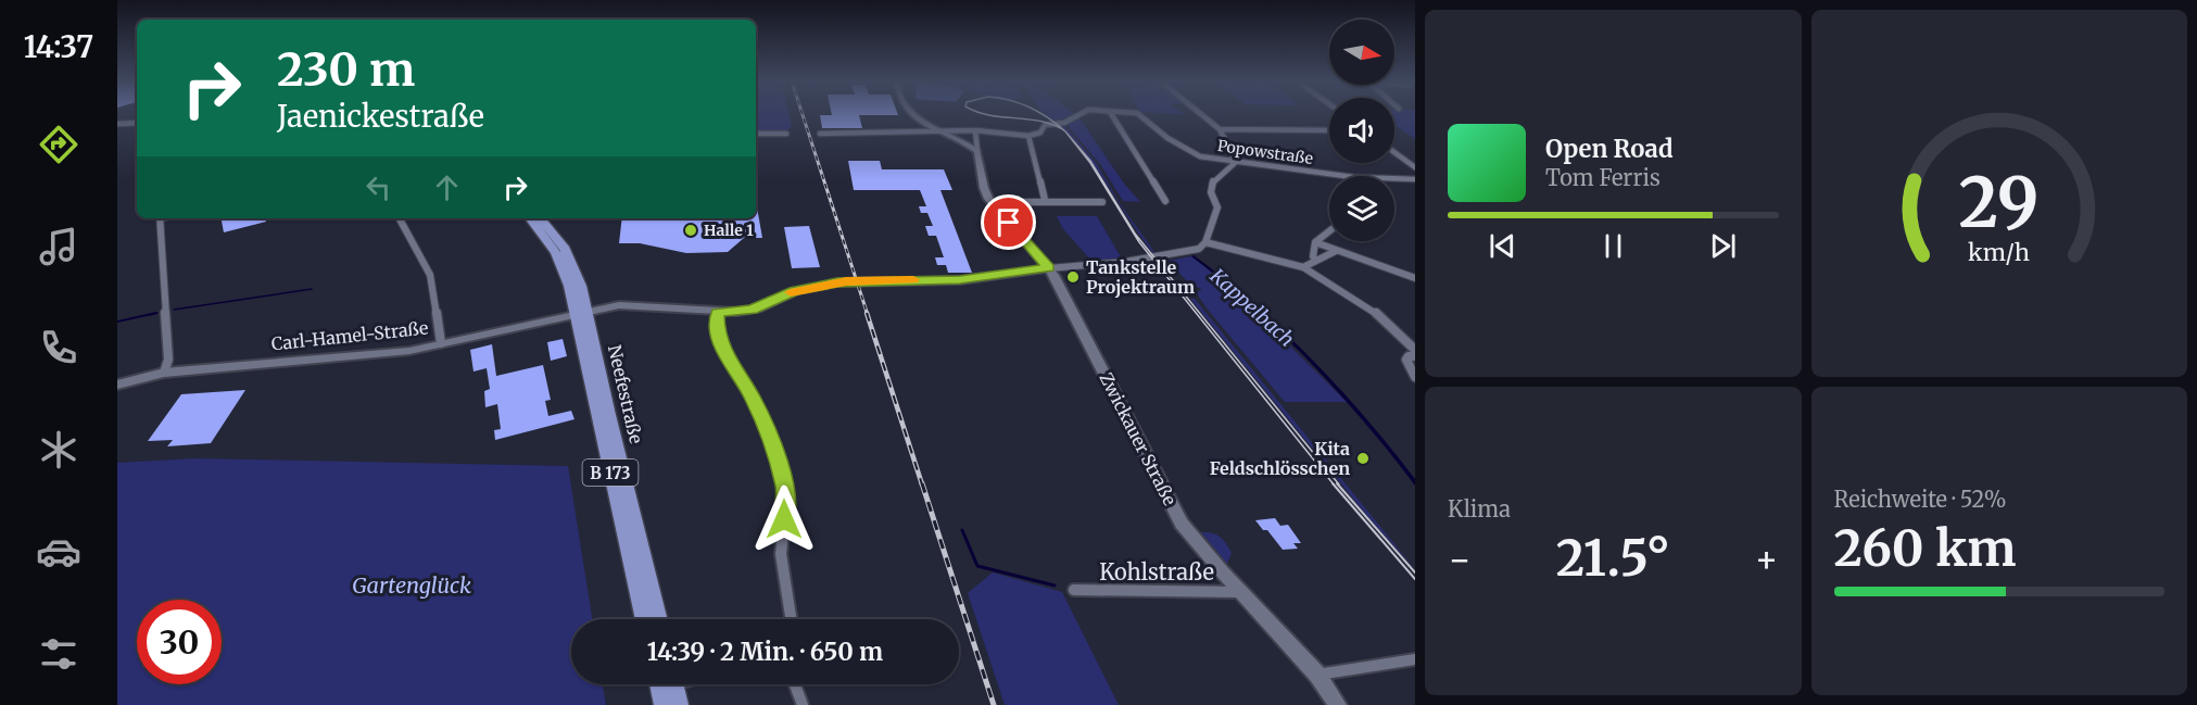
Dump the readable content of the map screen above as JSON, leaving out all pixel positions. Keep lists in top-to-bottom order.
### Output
{
  "streets": {
    "main road": [
      "Carl-Hamel-Straße",
      "Neefestraße",
      "Zwickauer Straße",
      "B 173"
    ],
    "street": ["Popowstraße", "Kohlstraße"]
  },
  "crossings": [
    ["Popowstraße", "Zwickauer Straße"],
    ["Carl-Hamel-Straße", "Neefestraße"],
    ["Carl-Hamel-Straße", "Zwickauer Straße"],
    ["Zwickauer Straße", "Kohlstraße"]
  ],
  "water": ["Kappelbach"],
  "parks": ["Gartenglück"],
  "places": ["Halle 1", "Tankstelle Projektraum", "Kita Feldschlösschen"],
  "north": "right",
  "page": {
    "tabs": "14:37",
    "turn": ["230 m", "Jaenickestraße"],
    "song": ["Open Road", "Tom Ferris"],
    "tile": [
      "Klima",
      ["Reichweite · 52%", "260 km"]
    ],
    "heat": ["−", "21.5°", "+"],
    "limit": "30",
    "trip": "14:39 · 2 Min. · 650 m",
    "gauge": ["29", "km/h"]
  }
}
